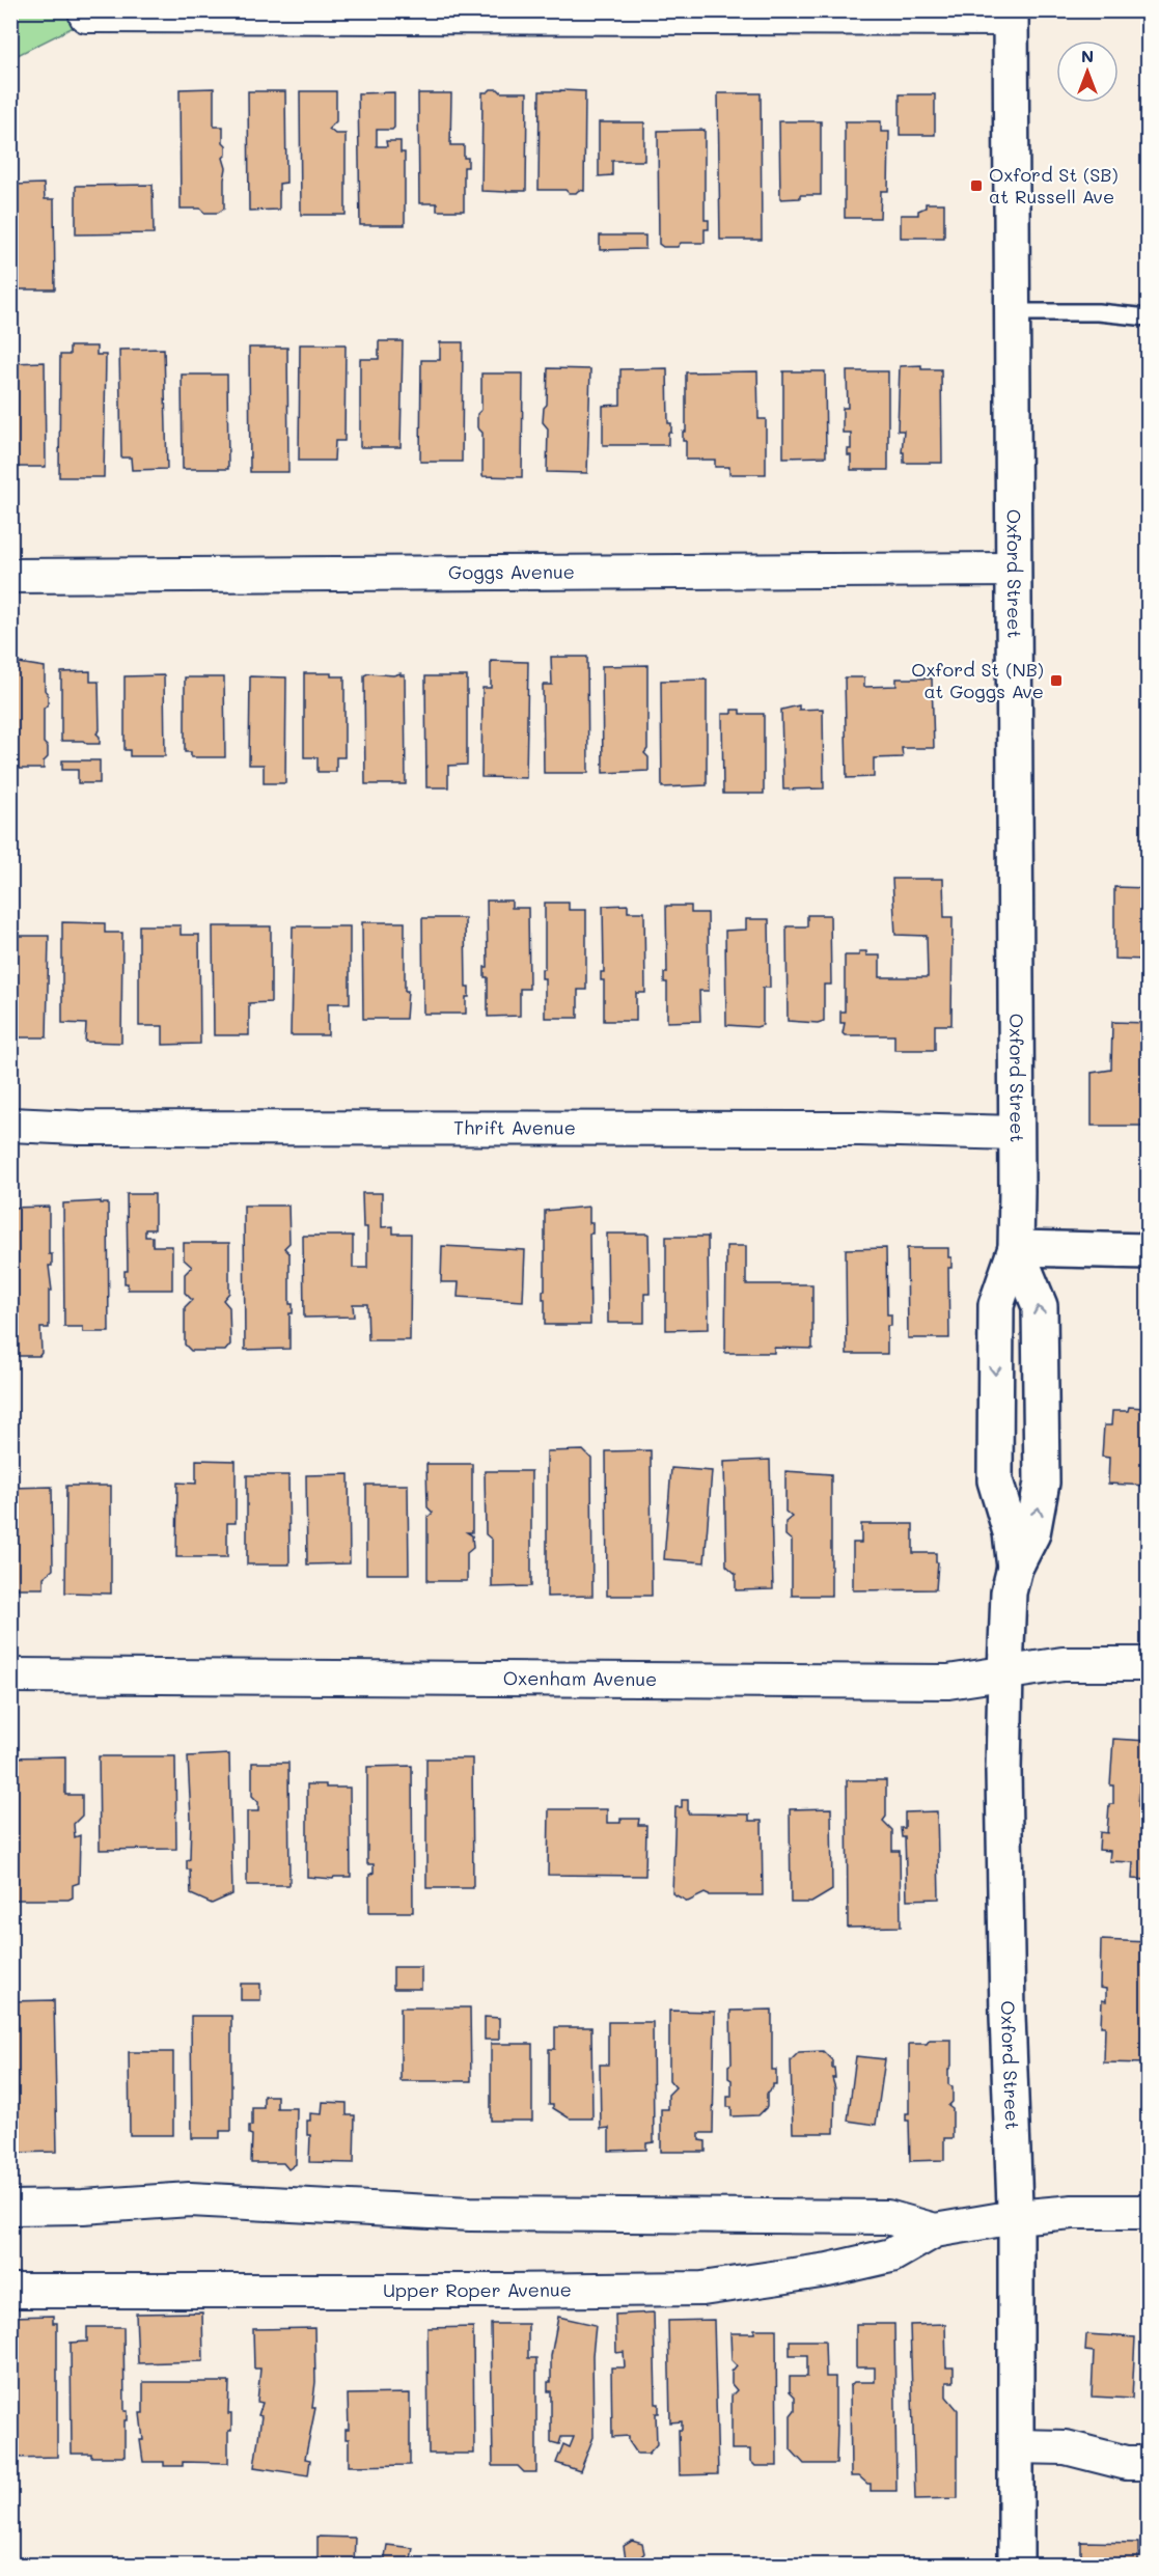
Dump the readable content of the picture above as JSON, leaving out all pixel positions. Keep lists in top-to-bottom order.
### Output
{
  "streets": {
    "street": [
      "Goggs Avenue",
      "Oxford Street",
      "Thrift Avenue",
      "Oxenham Avenue",
      "Upper Roper Avenue"
    ]
  },
  "crossings": [
    ["Goggs Avenue", "Oxford Street"],
    ["Oxford Street", "Thrift Avenue"],
    ["Oxford Street", "Oxenham Avenue"],
    ["Oxford Street", "Upper Roper Avenue"]
  ],
  "places": {
    "transit": ["Oxford St (SB) at Russell Ave", "Oxford St (NB) at Goggs Ave"]
  },
  "north": "top"
}
